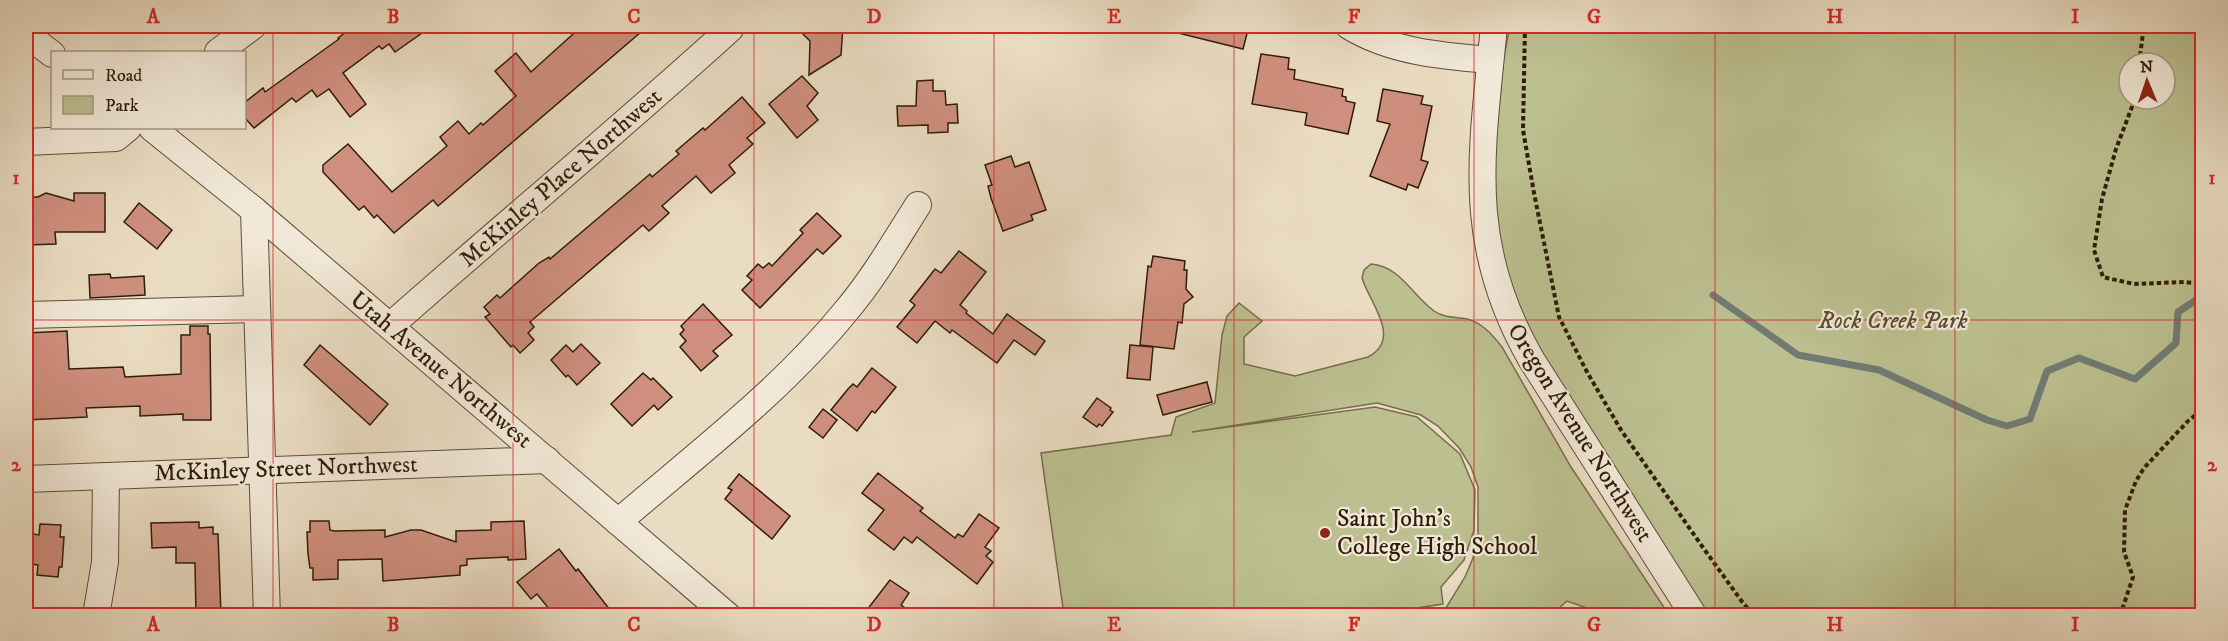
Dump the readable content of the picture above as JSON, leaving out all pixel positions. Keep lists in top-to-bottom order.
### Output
{
  "streets": {
    "street": [
      "McKinley Place Northwest",
      "Utah Avenue Northwest",
      "Oregon Avenue Northwest",
      "McKinley Street Northwest"
    ]
  },
  "crossings": [
    ["McKinley Place Northwest", "Utah Avenue Northwest"],
    ["Utah Avenue Northwest", "McKinley Street Northwest"]
  ],
  "parks": ["Rock Creek Park"],
  "places": ["Saint John's College High School"],
  "legend": ["Road", "Park"],
  "north": "top",
  "grid": {
    "columns": [
      "A",
      "B",
      "C",
      "D",
      "E",
      "F",
      "G",
      "H",
      "I"
    ],
    "rows": ["1", "2"]
  }
}
